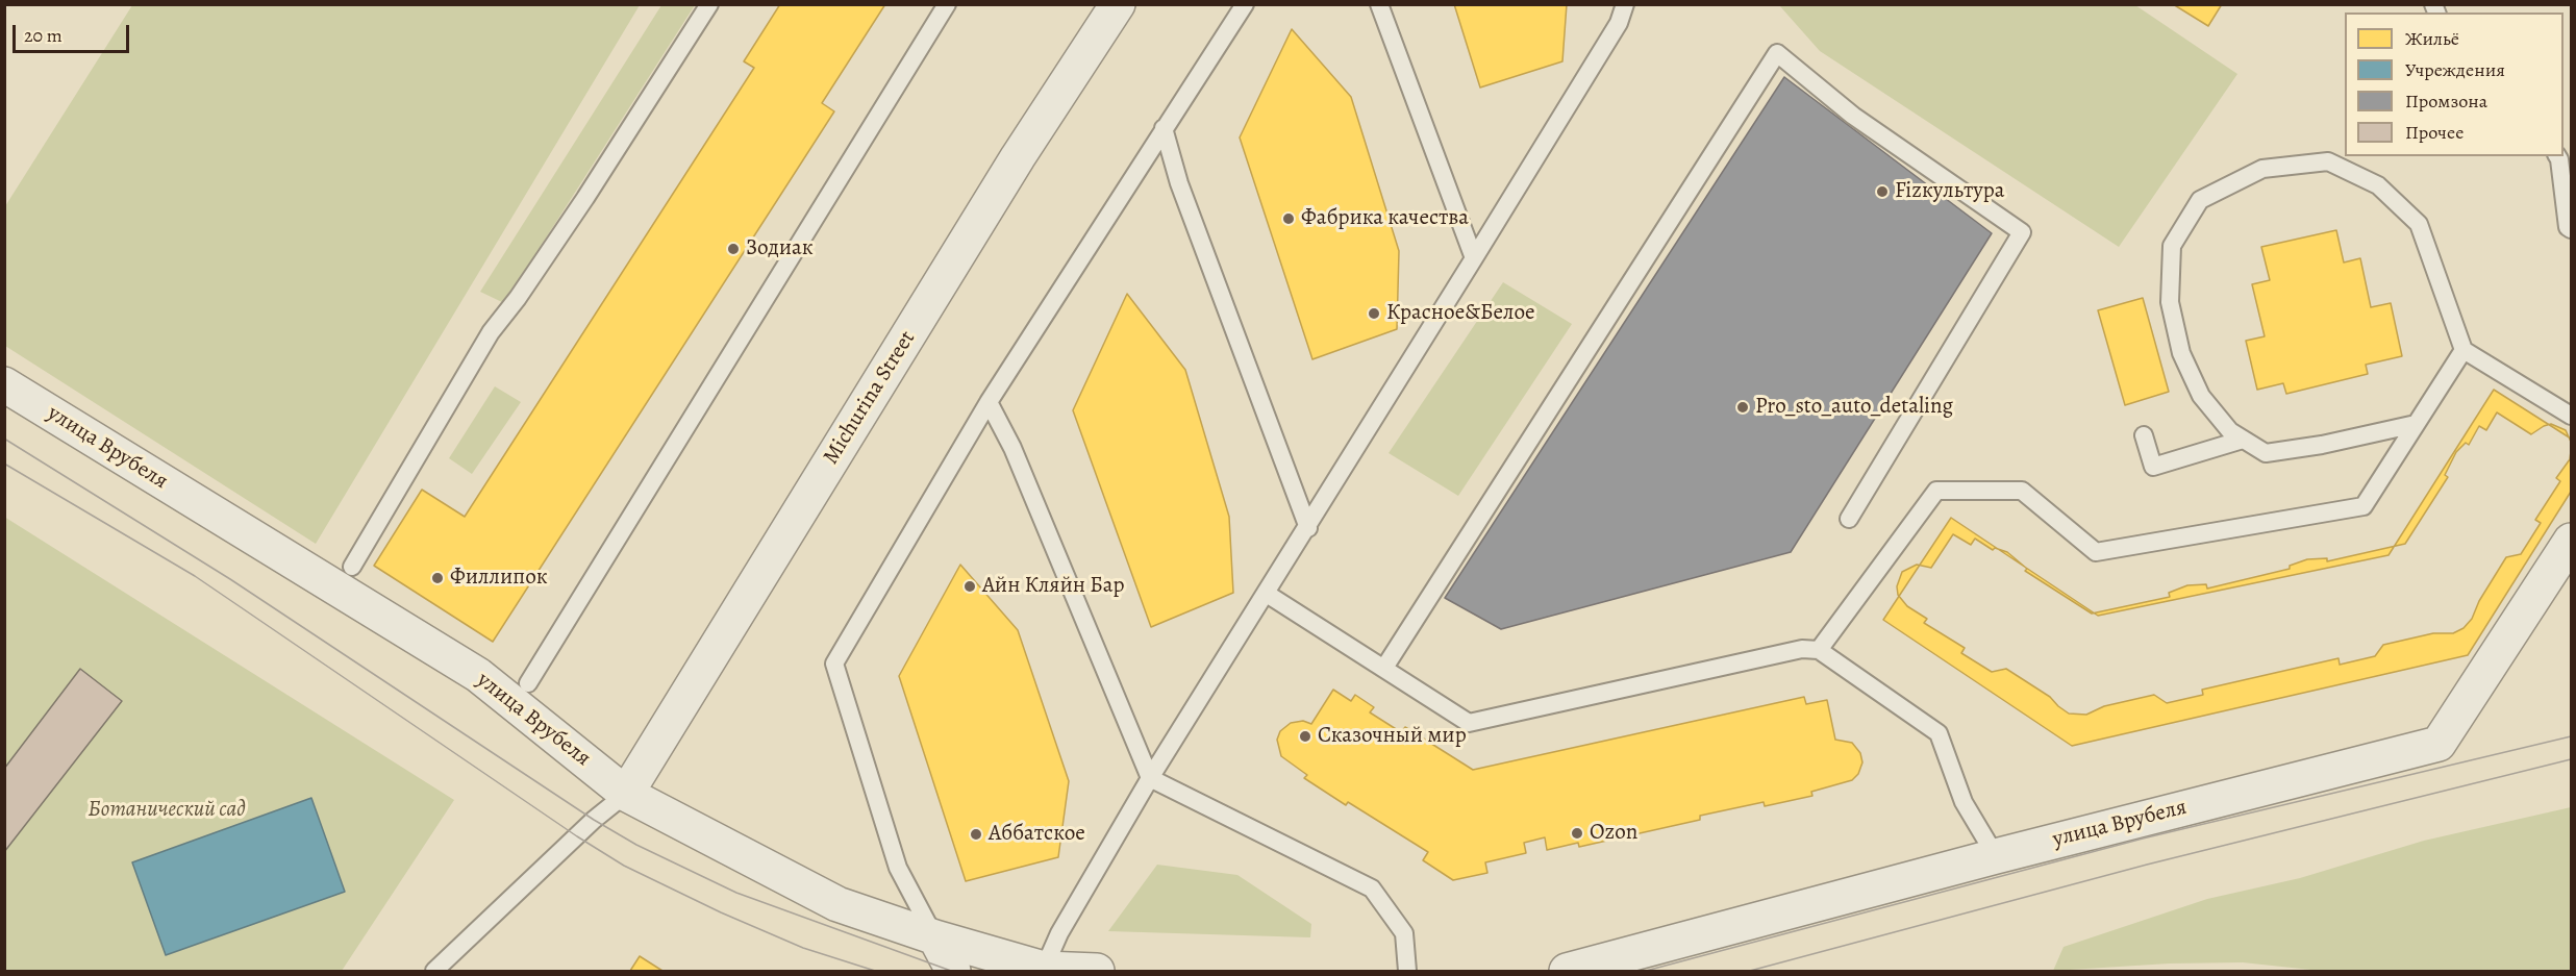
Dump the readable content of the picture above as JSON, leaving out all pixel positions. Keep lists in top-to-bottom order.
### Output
{
  "streets": {
    "street": ["Michurina Street", "улица Врубеля"]
  },
  "crossings": [
    ["Michurina Street", "улица Врубеля"]
  ],
  "parks": ["Ботанический сад"],
  "places": [
    "Fizкультура",
    "Фабрика качества",
    "Зодиак",
    "Красное&Белое",
    "Pro_sto_auto_detaling",
    "Филлипок",
    "Айн Кляйн Бар",
    "Сказочный мир",
    "Ozon",
    "Аббатское"
  ],
  "legend": [
    "Жильё",
    "Учреждения",
    "Промзона",
    "Прочее"
  ],
  "scale_bar": "20 m"
}
